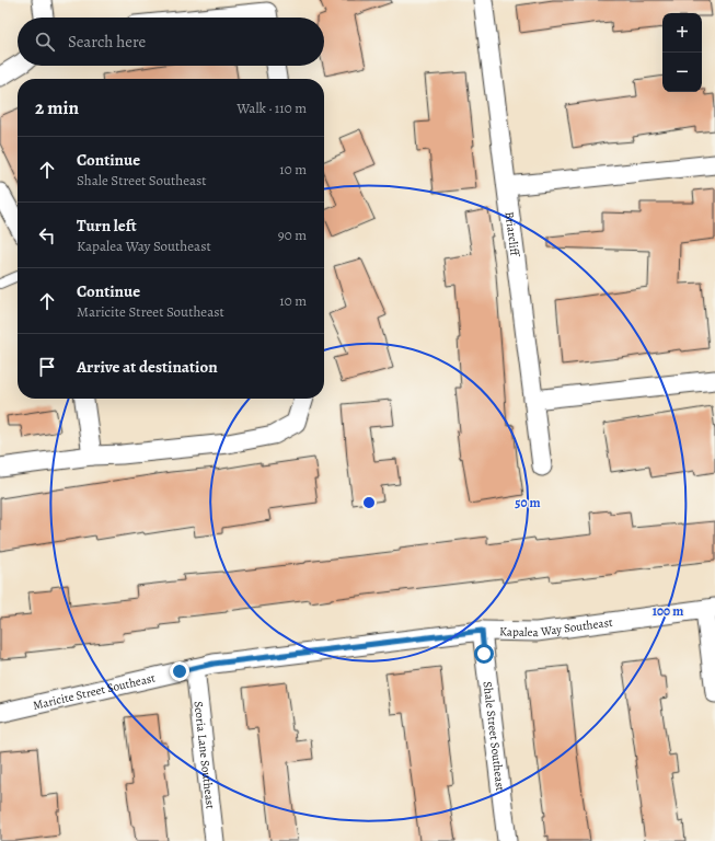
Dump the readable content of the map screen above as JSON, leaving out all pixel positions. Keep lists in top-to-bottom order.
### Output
{
  "streets": {
    "street": [
      "Briarcliff",
      "Kapalea Way Southeast",
      "Maricite Street Southeast",
      "Shale Street Southeast",
      "Scoria Lane Southeast"
    ]
  },
  "crossings": [
    ["Kapalea Way Southeast", "Maricite Street Southeast"],
    ["Kapalea Way Southeast", "Shale Street Southeast"],
    ["Maricite Street Southeast", "Scoria Lane Southeast"]
  ],
  "page": {
    "map_buttons": ["+", "−"],
    "search": "Search here",
    "heading": ["2 min", "Walk · 110 m"],
    "list": [
      ["Continue", "Shale Street Southeast", "10 m"],
      ["Turn left", "Kapalea Way Southeast", "90 m"],
      ["Continue", "Maricite Street Southeast", "10 m"],
      "Arrive at destination"
    ]
  },
  "rings": ["50 m", "100 m"]
}
